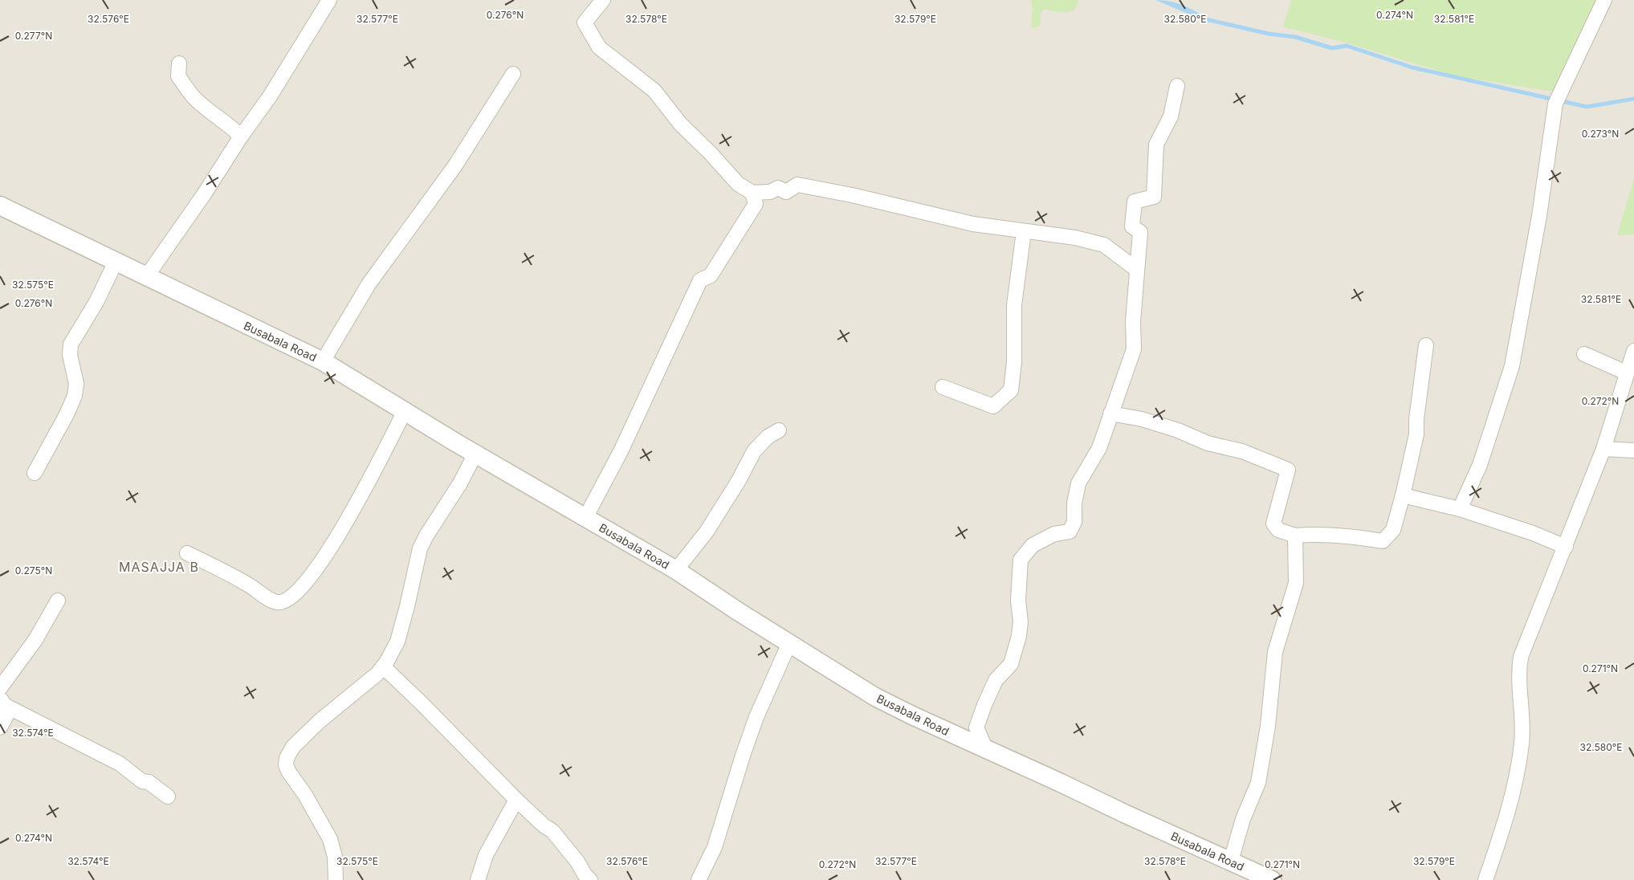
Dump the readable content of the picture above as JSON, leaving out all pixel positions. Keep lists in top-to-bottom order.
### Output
{
  "streets": {
    "street": ["Busabala Road"]
  },
  "districts": ["MASAJJA B"],
  "coordinates": [
    "0.276°N",
    "0.274°N",
    "32.576°E",
    "32.577°E",
    "32.578°E",
    "32.579°E",
    "32.580°E",
    "32.581°E",
    "0.277°N",
    "0.273°N",
    "32.575°E",
    "0.272°N",
    "0.275°N",
    "0.271°N",
    "32.574°E"
  ]
}
